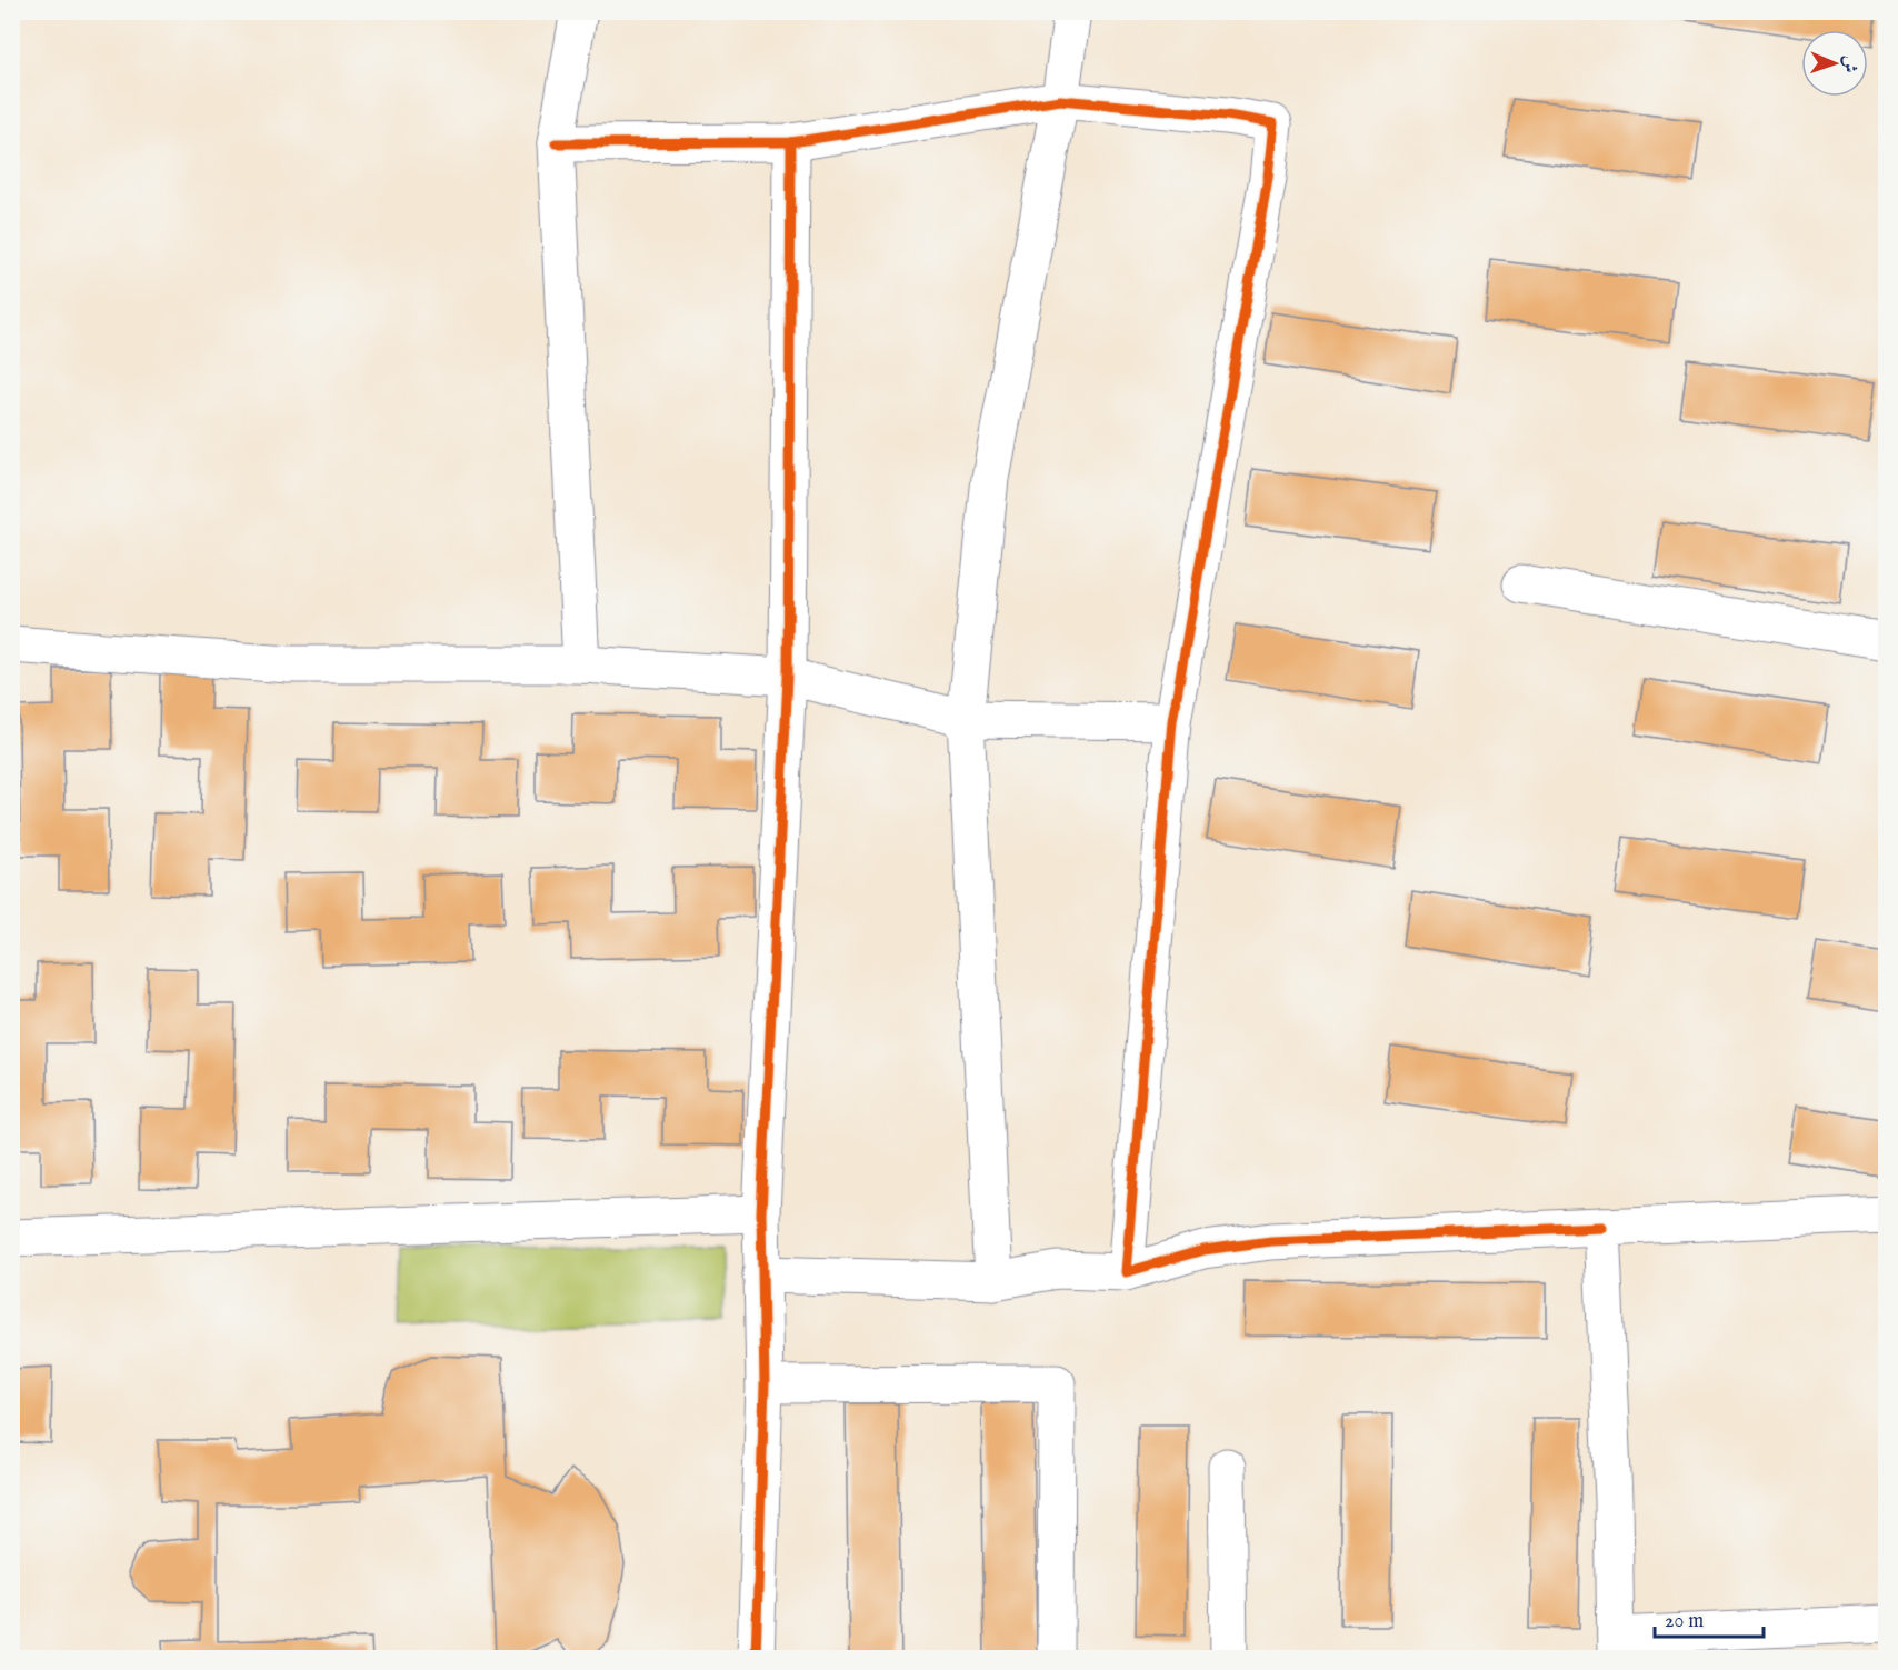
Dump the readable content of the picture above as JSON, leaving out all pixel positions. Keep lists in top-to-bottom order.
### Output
{
  "scale_bar": "20 m",
  "north": "right"
}
